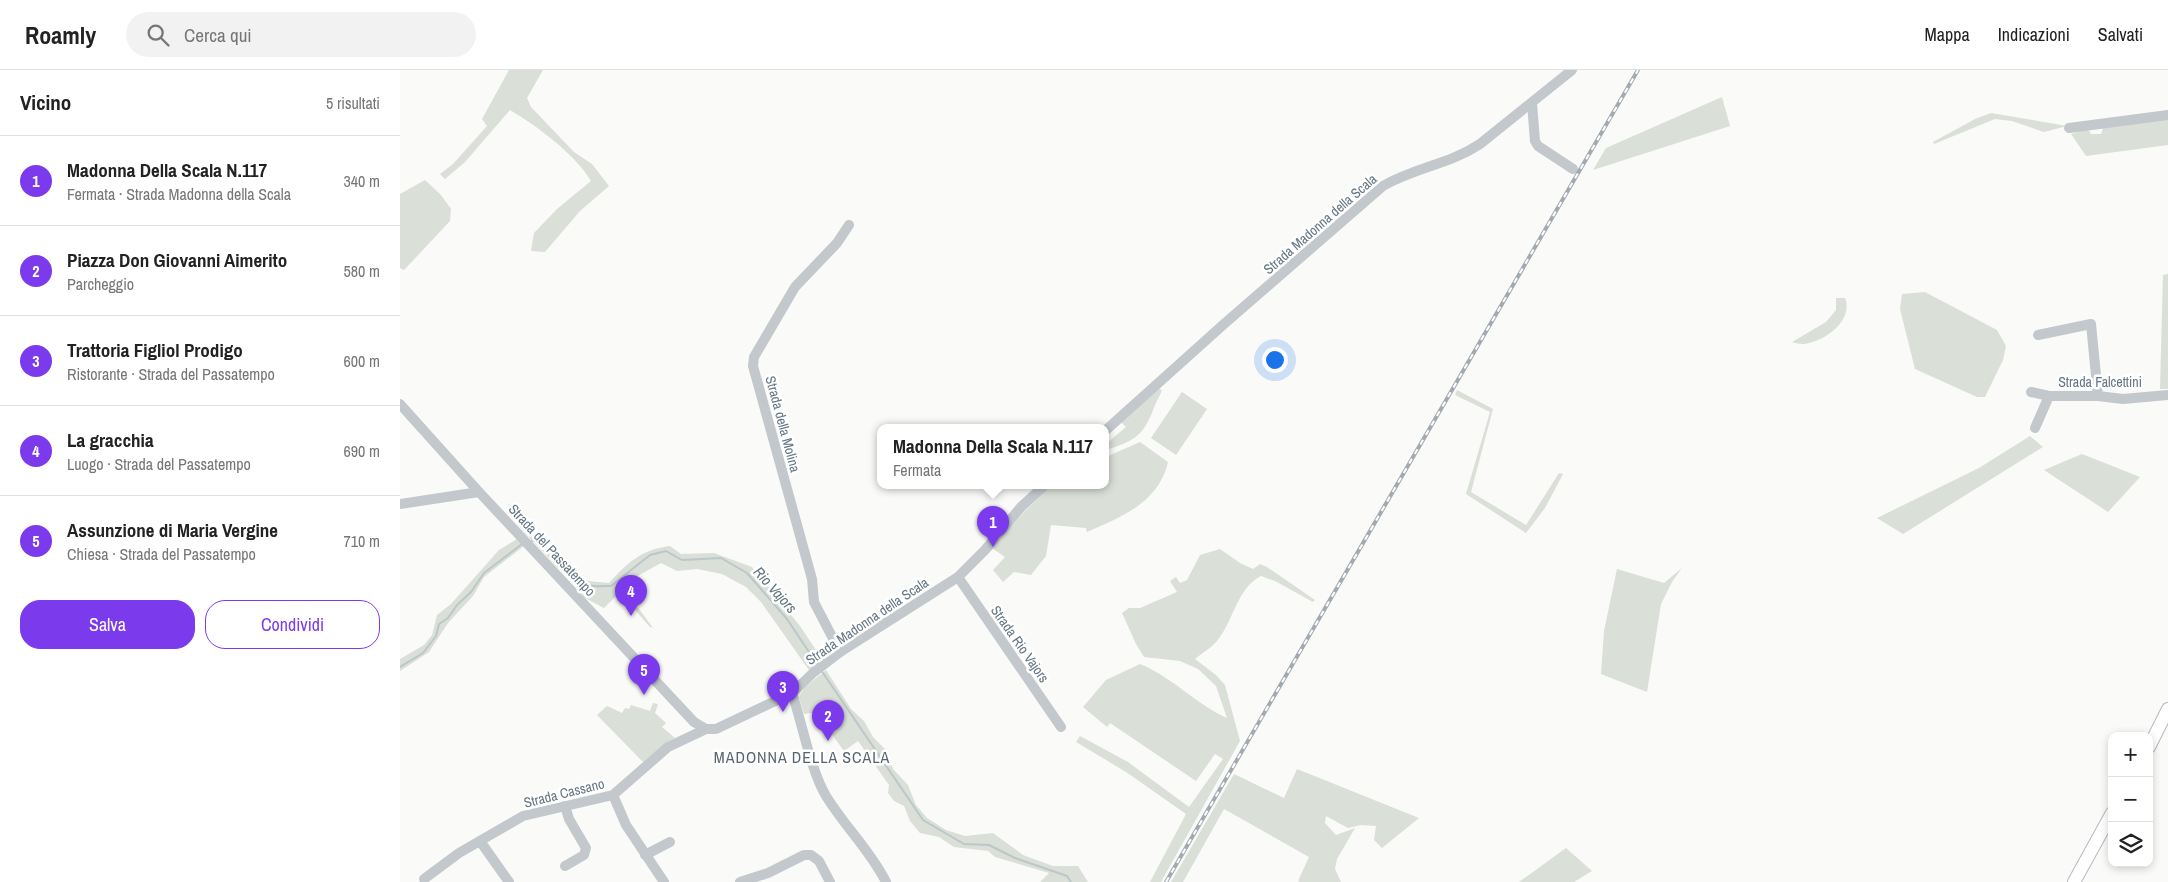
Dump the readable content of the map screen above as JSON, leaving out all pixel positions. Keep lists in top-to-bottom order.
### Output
{
  "streets": {
    "street": [
      "Strada Madonna della Scala",
      "Strada Falcettini",
      "Strada della Molina",
      "Strada del Passatempo",
      "Strada Rio Vajors",
      "Strada Cassano"
    ]
  },
  "crossings": [
    ["Strada Madonna della Scala", "Strada della Molina"],
    ["Strada Madonna della Scala", "Strada Rio Vajors"],
    ["Strada del Passatempo", "Strada Cassano"]
  ],
  "districts": ["MADONNA DELLA SCALA"],
  "water": ["Rio Vajors"],
  "page": {
    "header": "Roamly",
    "search": "Cerca qui",
    "nav": ["Mappa", "Indicazioni", "Salvati"],
    "heading": ["Vicino", "5 risultati"],
    "list": [
      {
        "mark": "1",
        "name": "Madonna Della Scala N.117",
        "note": "Fermata · Strada Madonna della Scala",
        "value": "340 m"
      },
      {
        "mark": "2",
        "name": "Piazza Don Giovanni Aimerito",
        "note": "Parcheggio",
        "value": "580 m"
      },
      {
        "mark": "3",
        "name": "Trattoria Figliol Prodigo",
        "note": "Ristorante · Strada del Passatempo",
        "value": "600 m"
      },
      {
        "mark": "4",
        "name": "La gracchia",
        "note": "Luogo · Strada del Passatempo",
        "value": "690 m"
      },
      {
        "mark": "5",
        "name": "Assunzione di Maria Vergine",
        "note": "Chiesa · Strada del Passatempo",
        "value": "710 m"
      }
    ],
    "popup": ["Madonna Della Scala N.117", "Fermata"],
    "pins": [
      "1",
      "4",
      "5",
      "3",
      "2"
    ],
    "buttons": ["Salva", "Condividi"],
    "map_buttons": ["+", "−"]
  }
}
